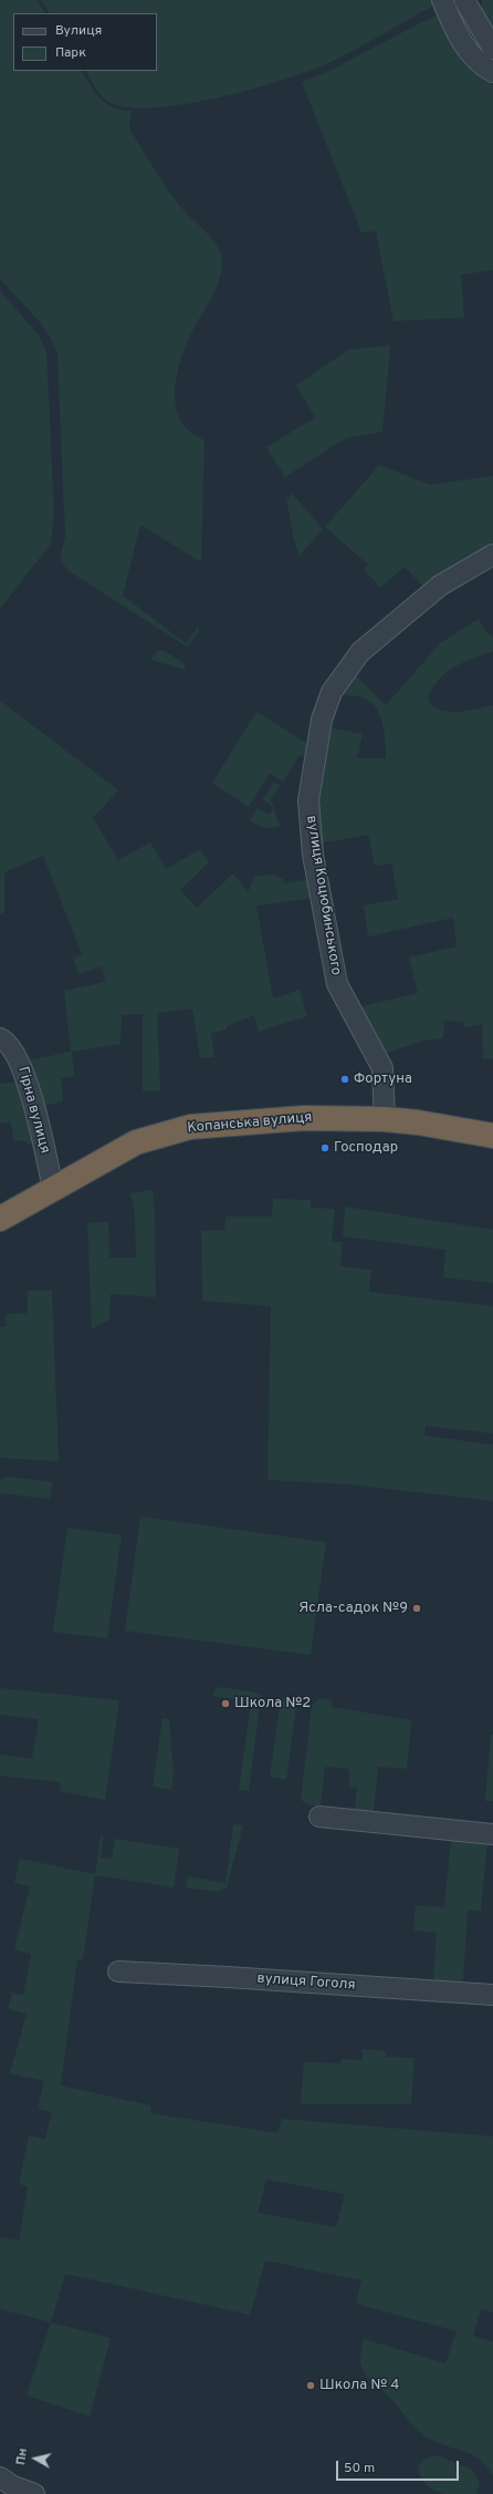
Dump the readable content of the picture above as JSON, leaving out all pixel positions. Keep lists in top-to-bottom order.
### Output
{
  "streets": {
    "highway": ["Копанська вулиця"],
    "street": ["вулиця Коцюбинського", "Гірна вулиця", "вулиця Гоголя"]
  },
  "crossings": [
    ["вулиця Коцюбинського", "Копанська вулиця"],
    ["Гірна вулиця", "Копанська вулиця"]
  ],
  "places": [
    "Фортуна",
    "Господар",
    "Ясла-садок №9",
    "Школа №2",
    "Школа № 4"
  ],
  "legend": ["Вулиця", "Парк"],
  "scale_bar": "50 m",
  "north": "left"
}
